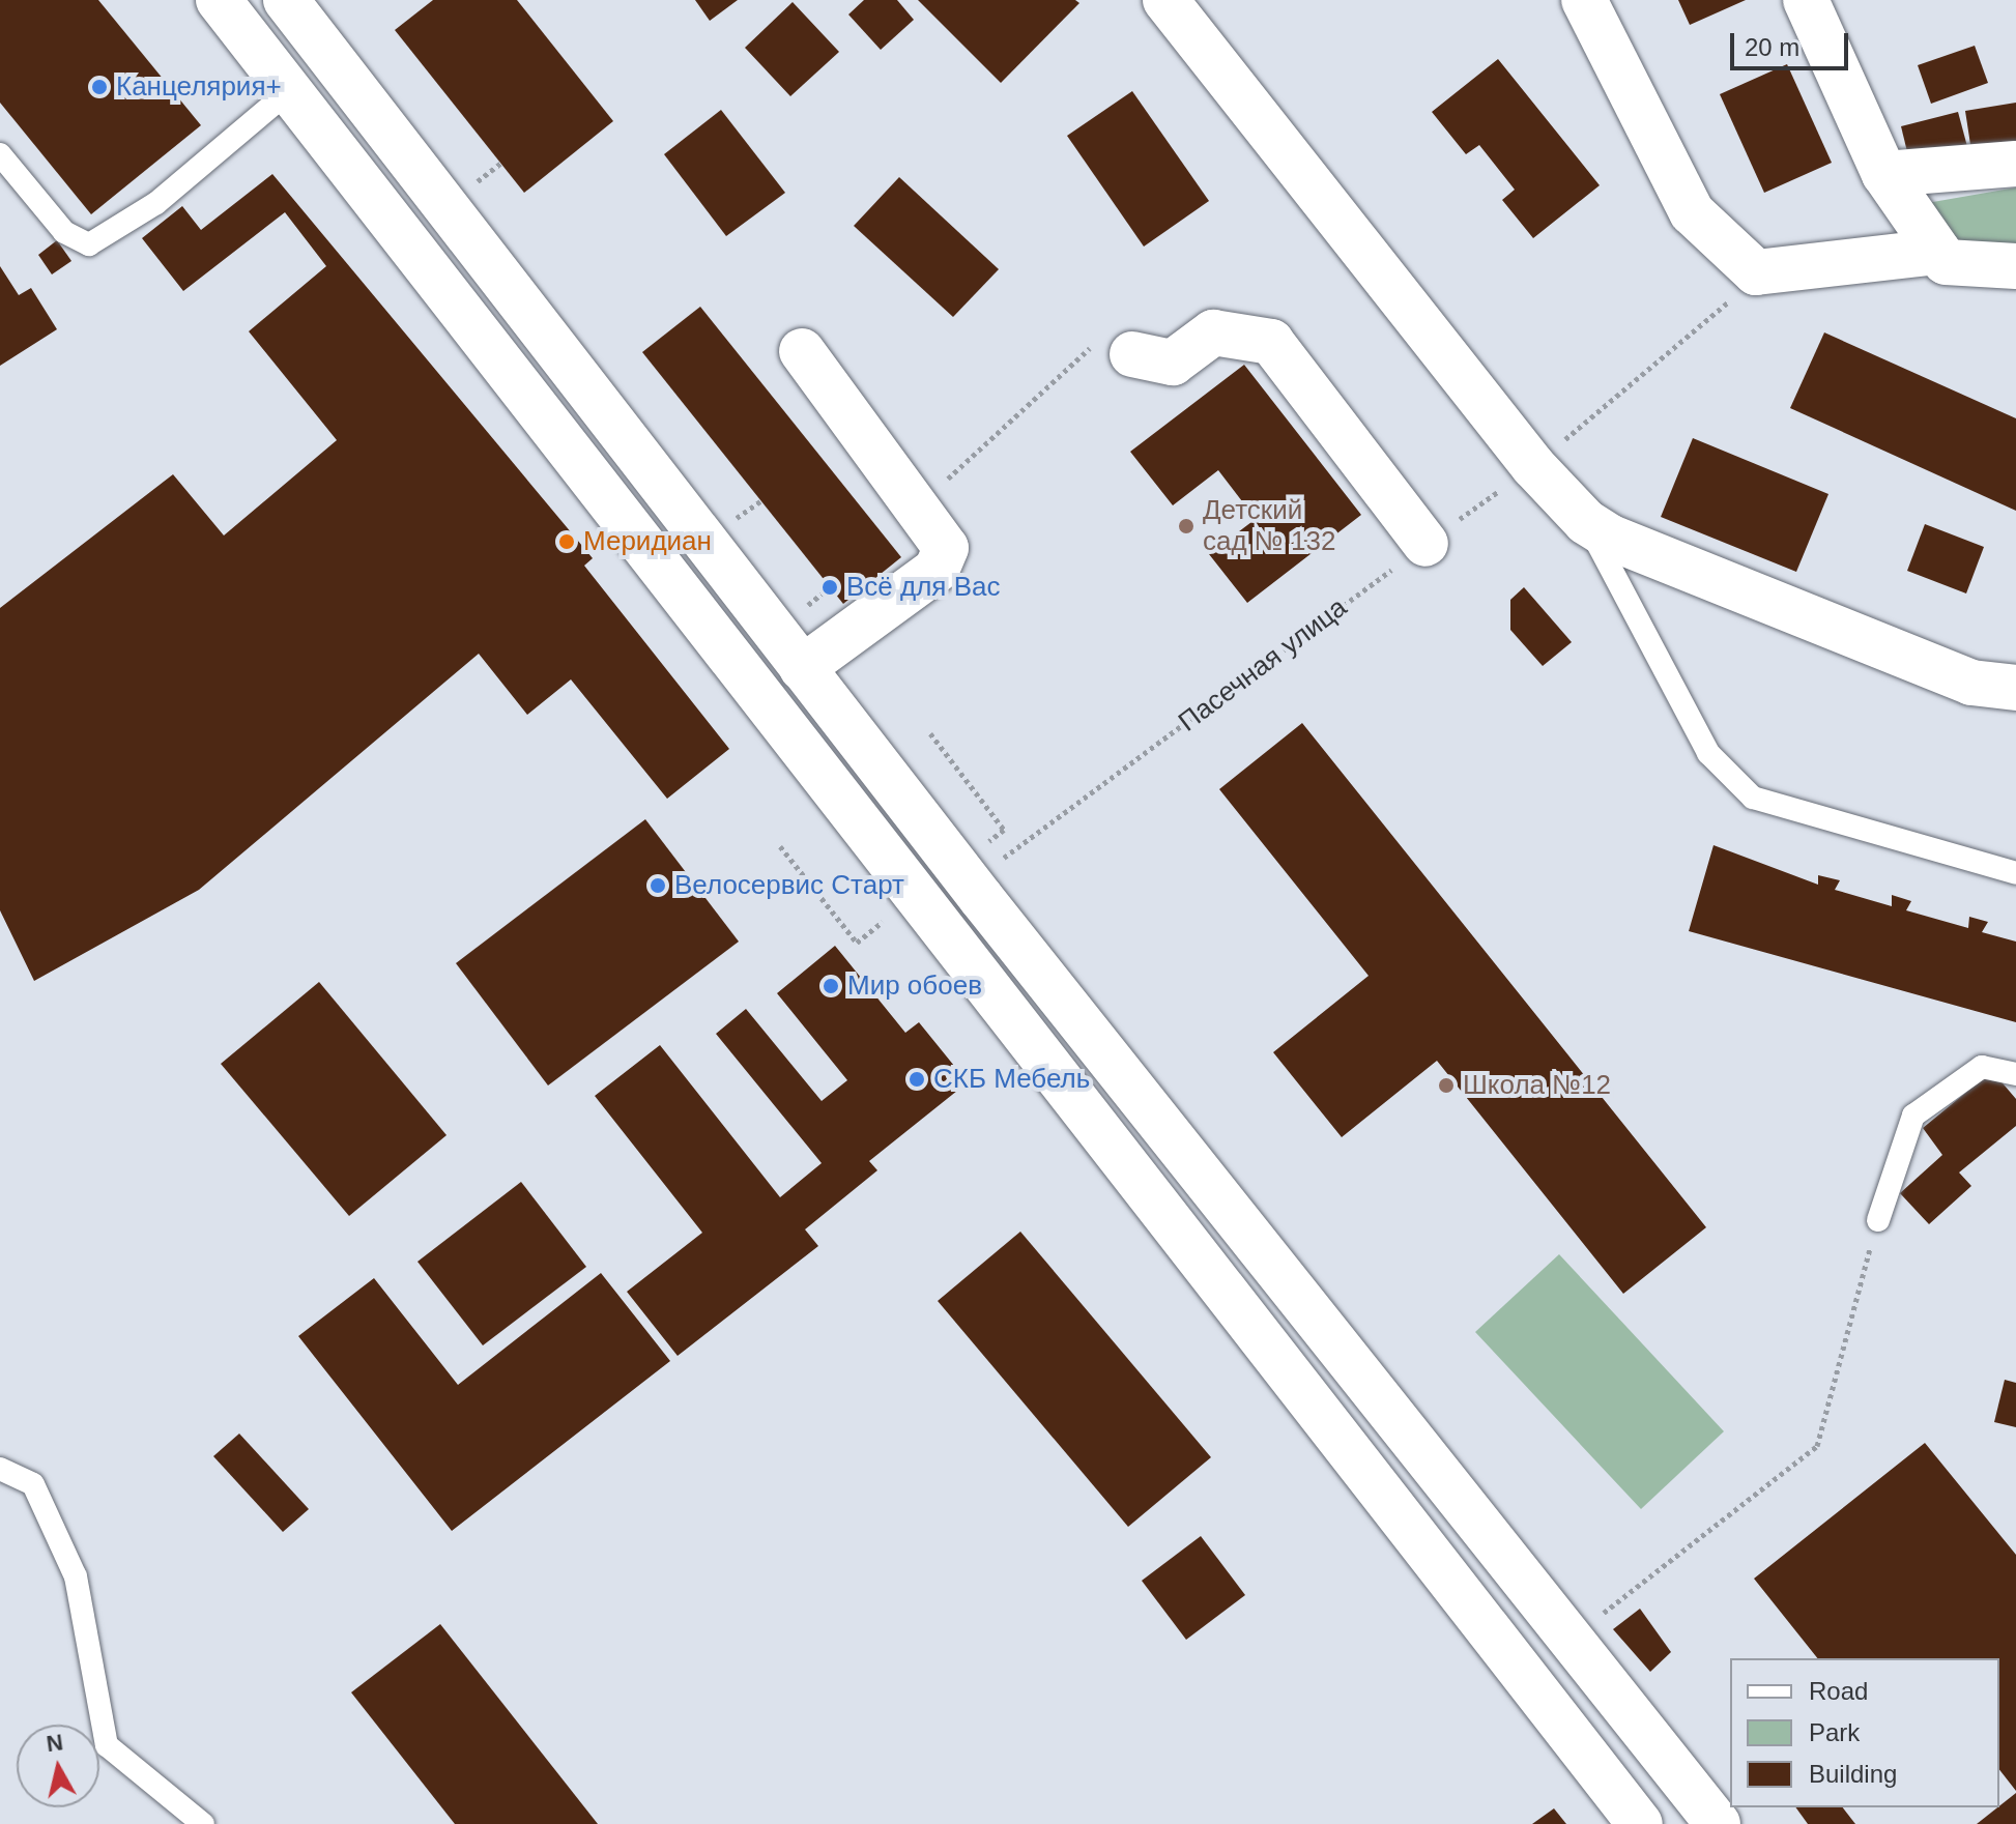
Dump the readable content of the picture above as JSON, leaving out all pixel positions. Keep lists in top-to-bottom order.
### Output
{
  "streets": {
    "path": ["Пасечная улица"]
  },
  "places": [
    "Канцелярия+",
    "Детский сад № 132",
    "Меридиан",
    "Всё для Вас",
    "Велосервис Старт",
    "Мир обоев",
    "СКБ Мебель",
    "Школа №12"
  ],
  "legend": ["Road", "Park", "Building"],
  "scale_bar": "20 m",
  "north": "top"
}
